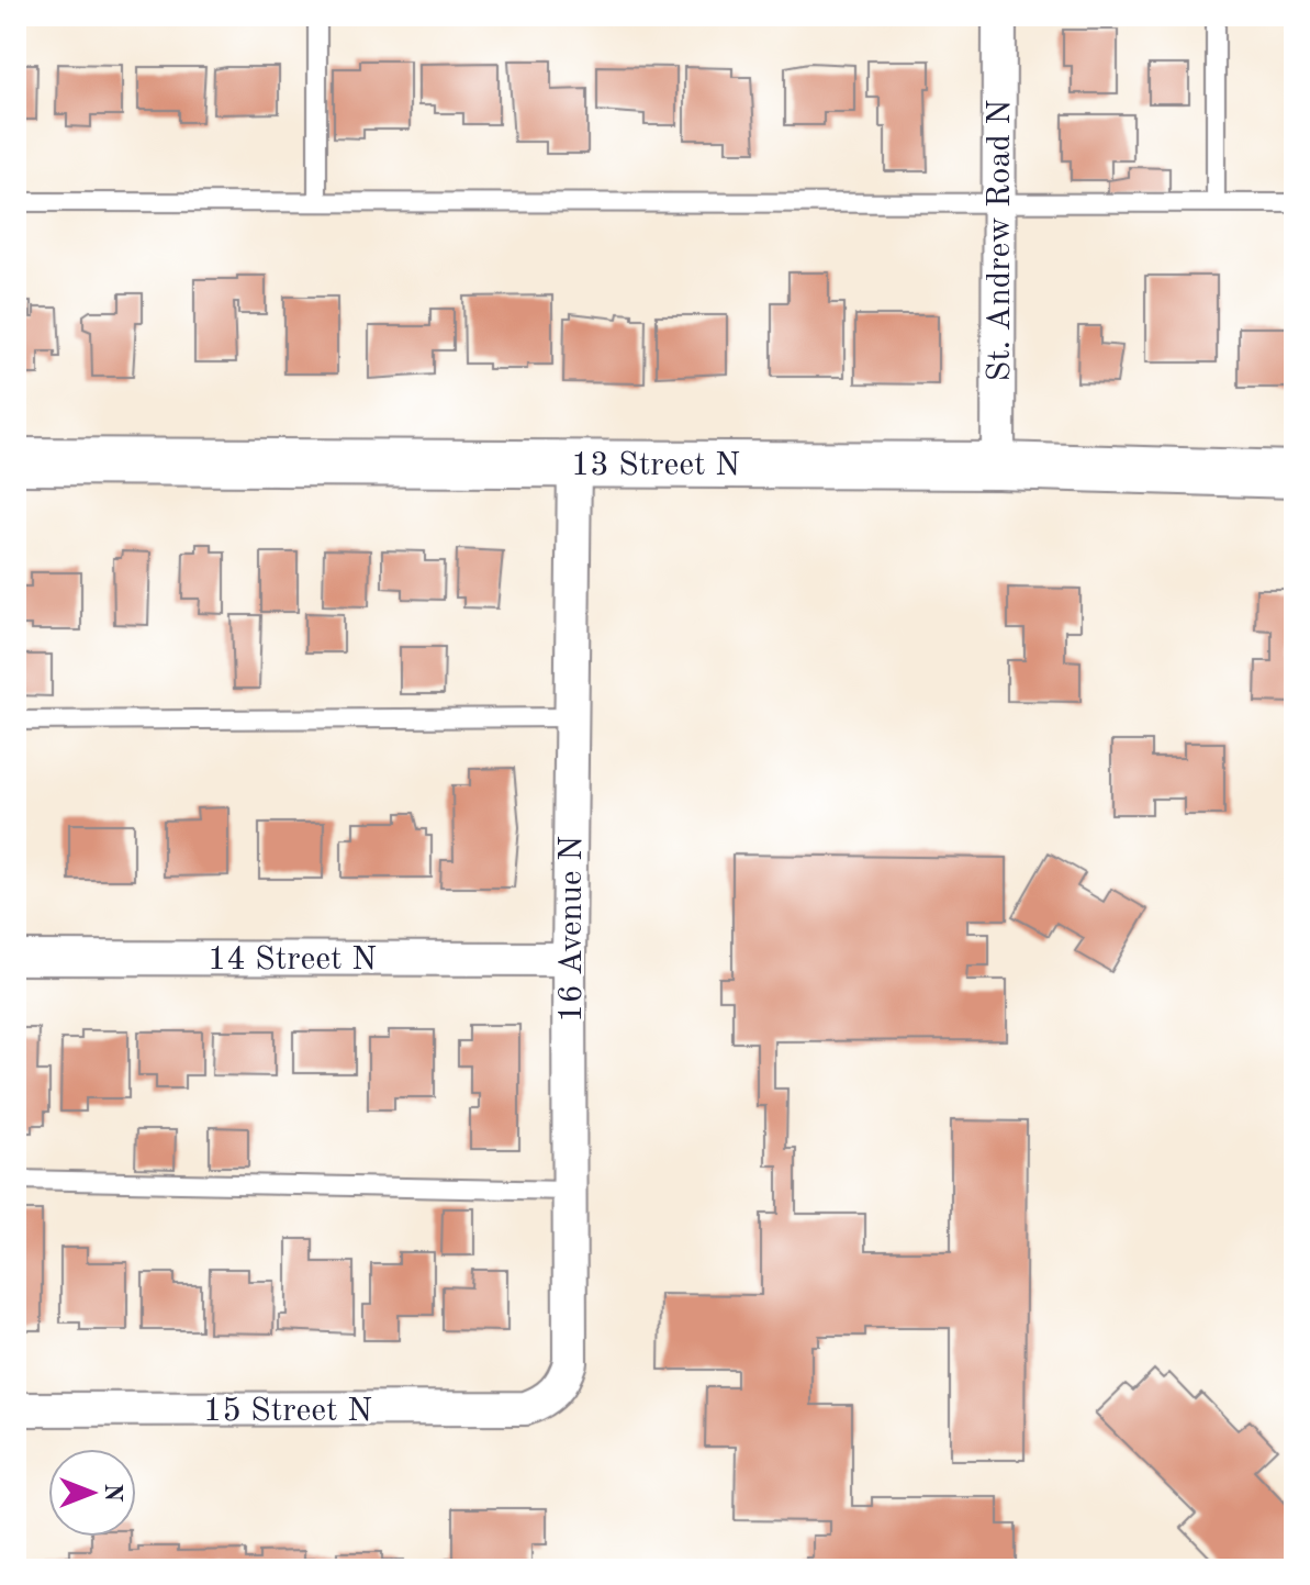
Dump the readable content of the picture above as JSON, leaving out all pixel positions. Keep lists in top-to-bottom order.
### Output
{
  "streets": {
    "street": [
      "St. Andrew Road N",
      "13 Street N",
      "16 Avenue N",
      "14 Street N",
      "15 Street N"
    ]
  },
  "crossings": [
    ["St. Andrew Road N", "13 Street N"],
    ["13 Street N", "16 Avenue N"],
    ["16 Avenue N", "14 Street N"],
    ["16 Avenue N", "15 Street N"]
  ],
  "north": "right"
}
